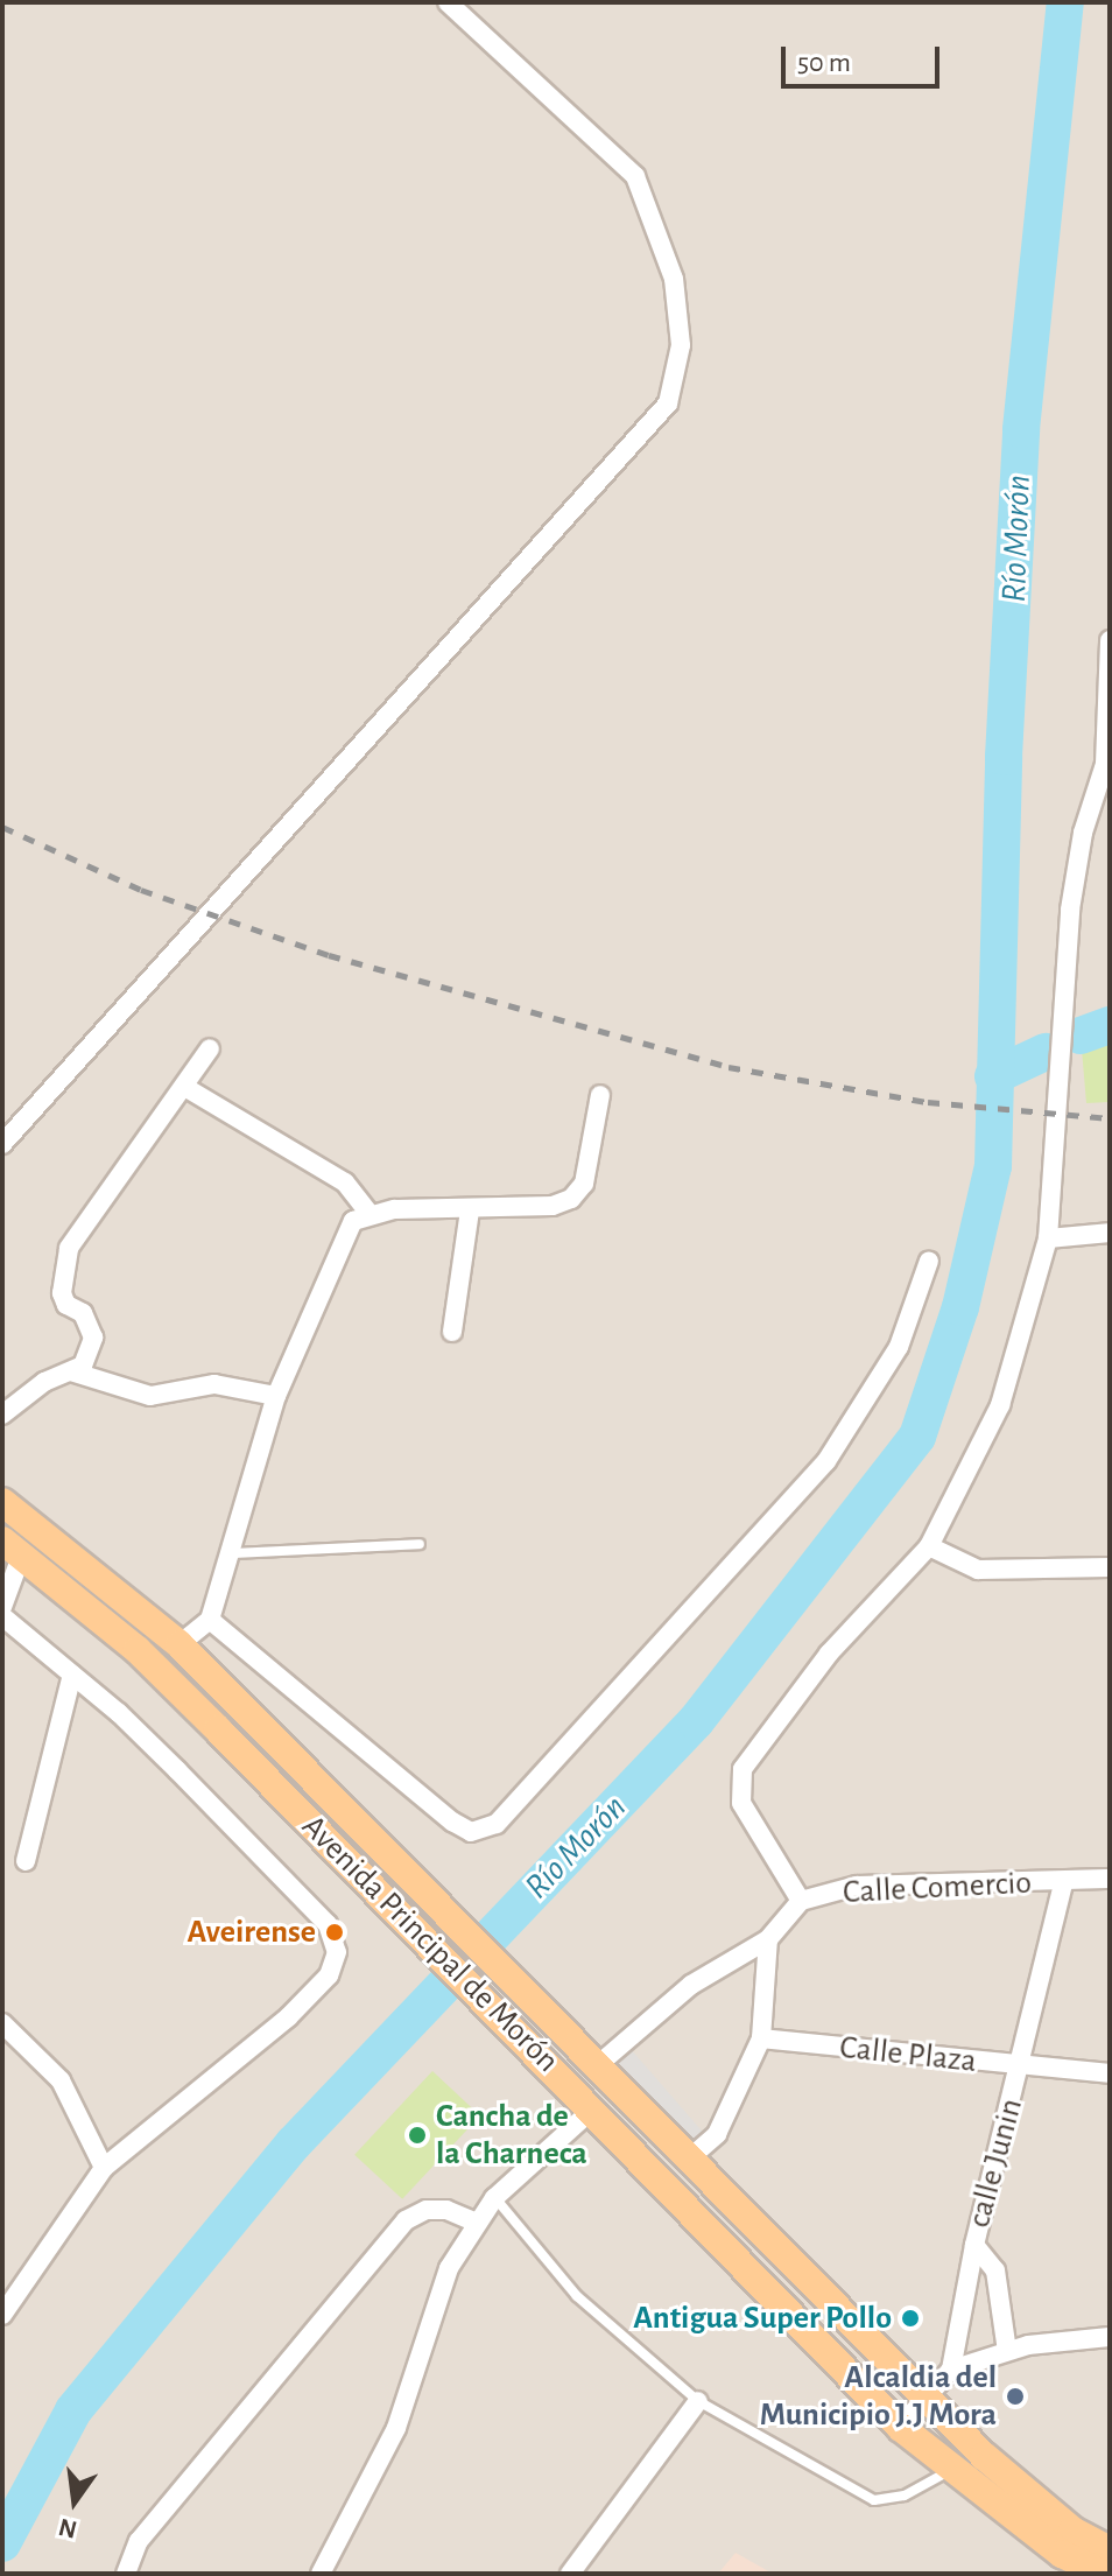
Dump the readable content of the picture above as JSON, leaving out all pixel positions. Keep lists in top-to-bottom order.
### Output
{
  "streets": {
    "main road": ["Avenida Principal de Morón"],
    "street": ["Calle Comercio", "Calle Plaza", "calle Junin"]
  },
  "crossings": [
    ["Calle Comercio", "Avenida Principal de Morón"],
    ["Calle Comercio", "calle Junin"],
    ["Calle Plaza", "calle Junin"]
  ],
  "water": ["Río Morón"],
  "places": [
    "Aveirense",
    "Cancha de la Charneca",
    "Antigua Super Pollo",
    "Alcaldia del Municipio J.J Mora"
  ],
  "scale_bar": "50 m",
  "north": "bottom"
}
